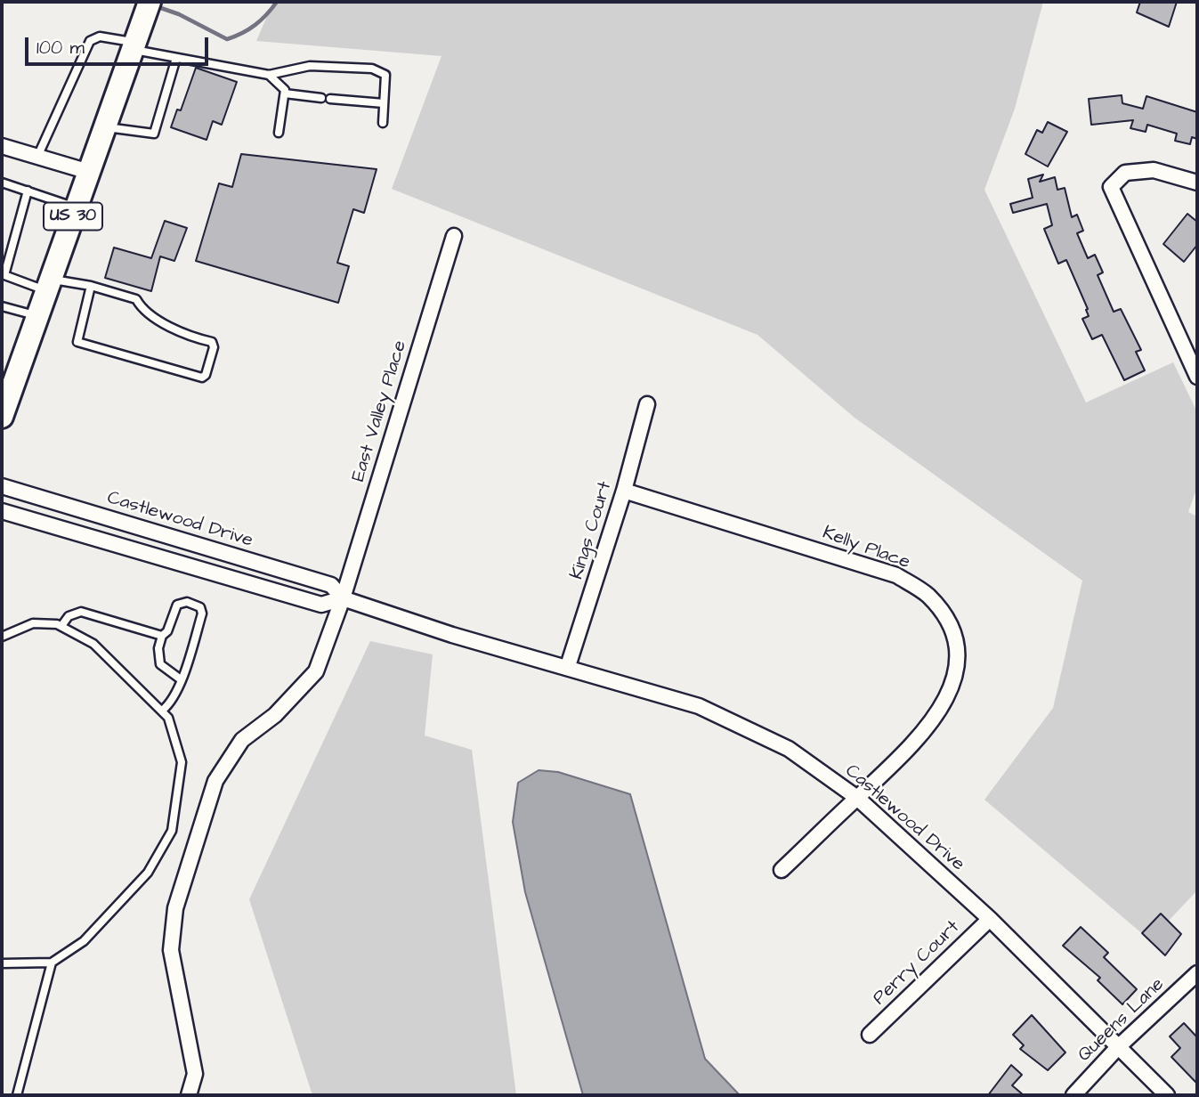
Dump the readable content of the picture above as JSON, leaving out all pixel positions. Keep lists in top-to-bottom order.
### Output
{
  "streets": {
    "main road": ["US 30"],
    "street": [
      "East Valley Place",
      "Castlewood Drive",
      "Kings Court",
      "Kelly Place",
      "Perry Court",
      "Queens Lane"
    ]
  },
  "crossings": [
    ["East Valley Place", "Castlewood Drive"],
    ["Castlewood Drive", "Kings Court"],
    ["Castlewood Drive", "Kelly Place"],
    ["Castlewood Drive", "Perry Court"],
    ["Castlewood Drive", "Queens Lane"],
    ["Kings Court", "Kelly Place"]
  ],
  "scale_bar": "100 m"
}
